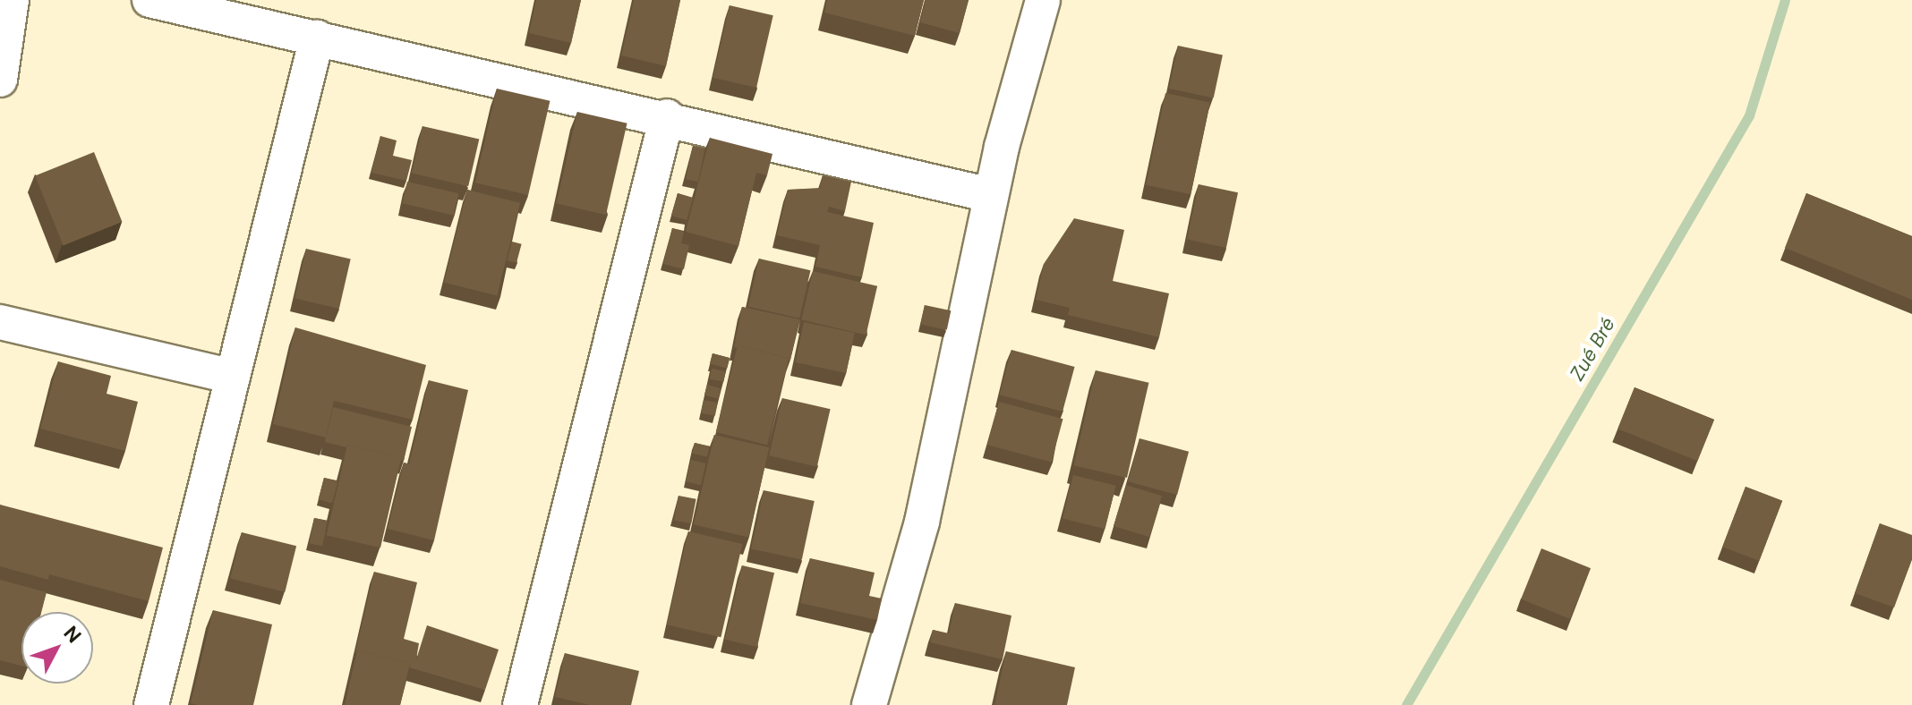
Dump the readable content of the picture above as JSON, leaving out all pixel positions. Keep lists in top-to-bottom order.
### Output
{
  "water": ["Zué Bré"],
  "north": "top right"
}
